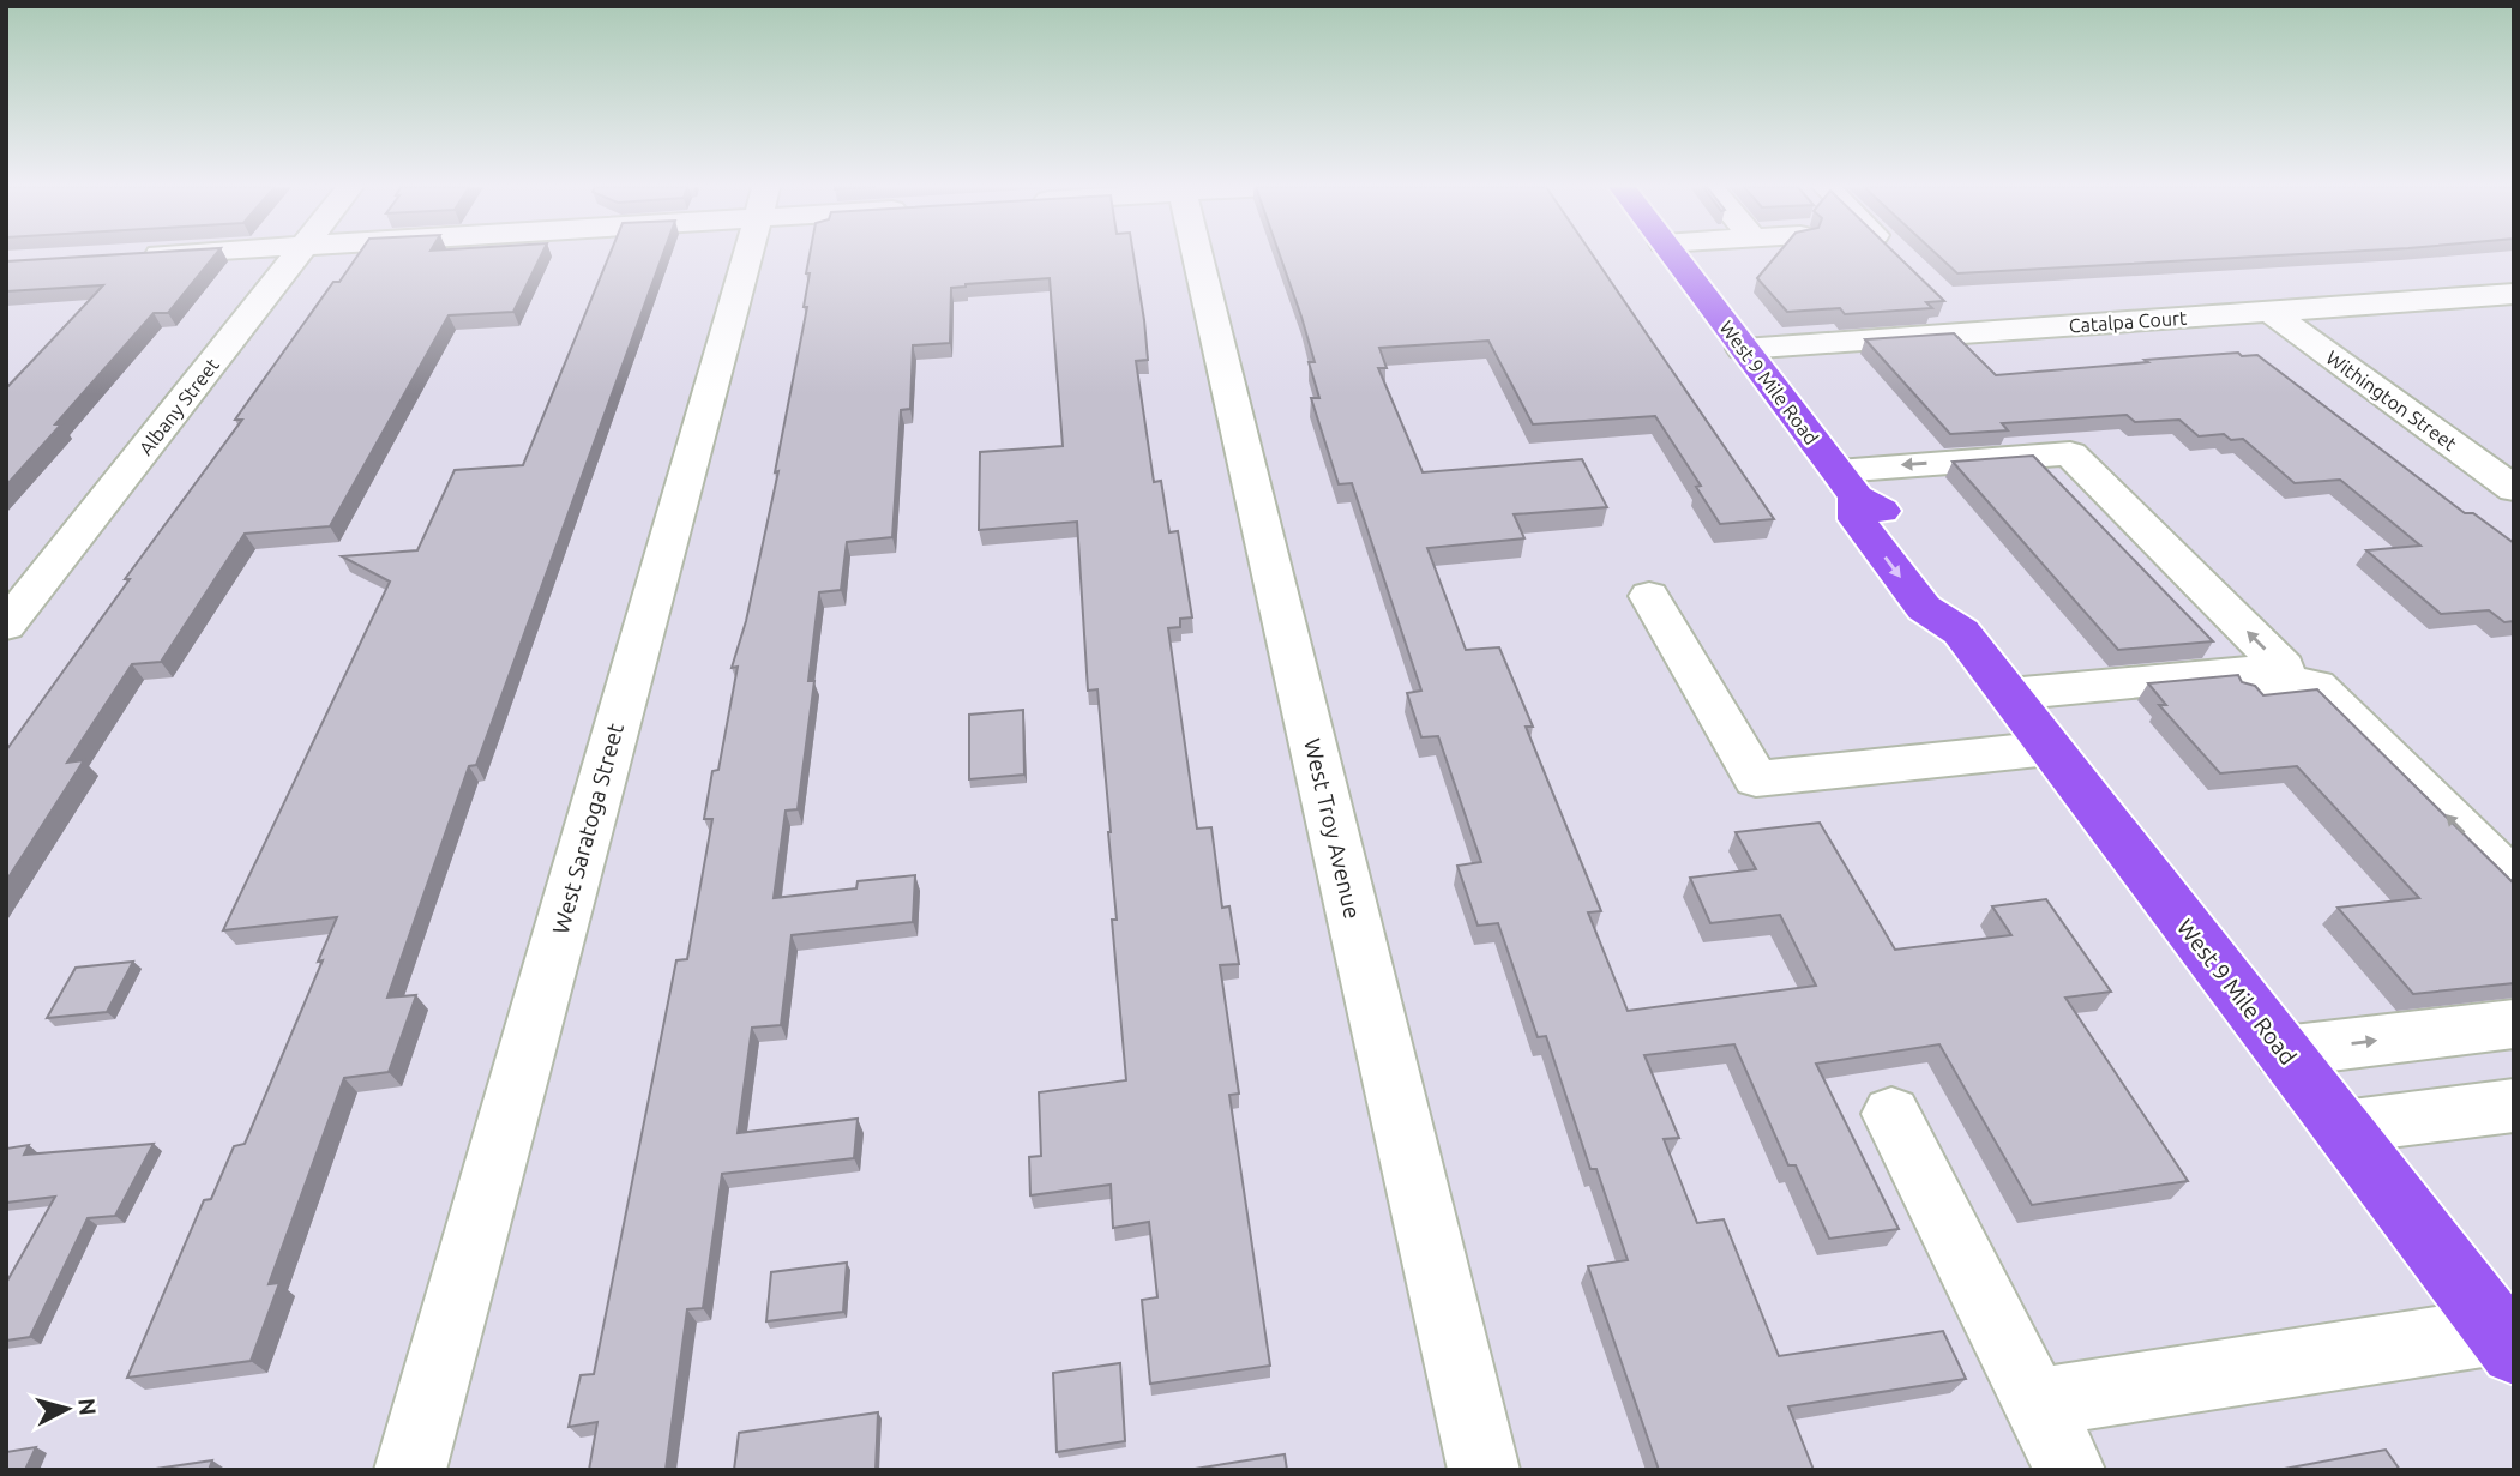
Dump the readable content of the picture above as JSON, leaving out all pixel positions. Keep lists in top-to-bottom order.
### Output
{
  "streets": {
    "main road": ["West 9 Mile Road"],
    "street": [
      "Catalpa Court",
      "Withington Street",
      "Albany Street",
      "West Saratoga Street",
      "West Troy Avenue"
    ]
  },
  "crossings": [
    ["Catalpa Court", "West 9 Mile Road"],
    ["Catalpa Court", "Withington Street"]
  ],
  "north": "right"
}
